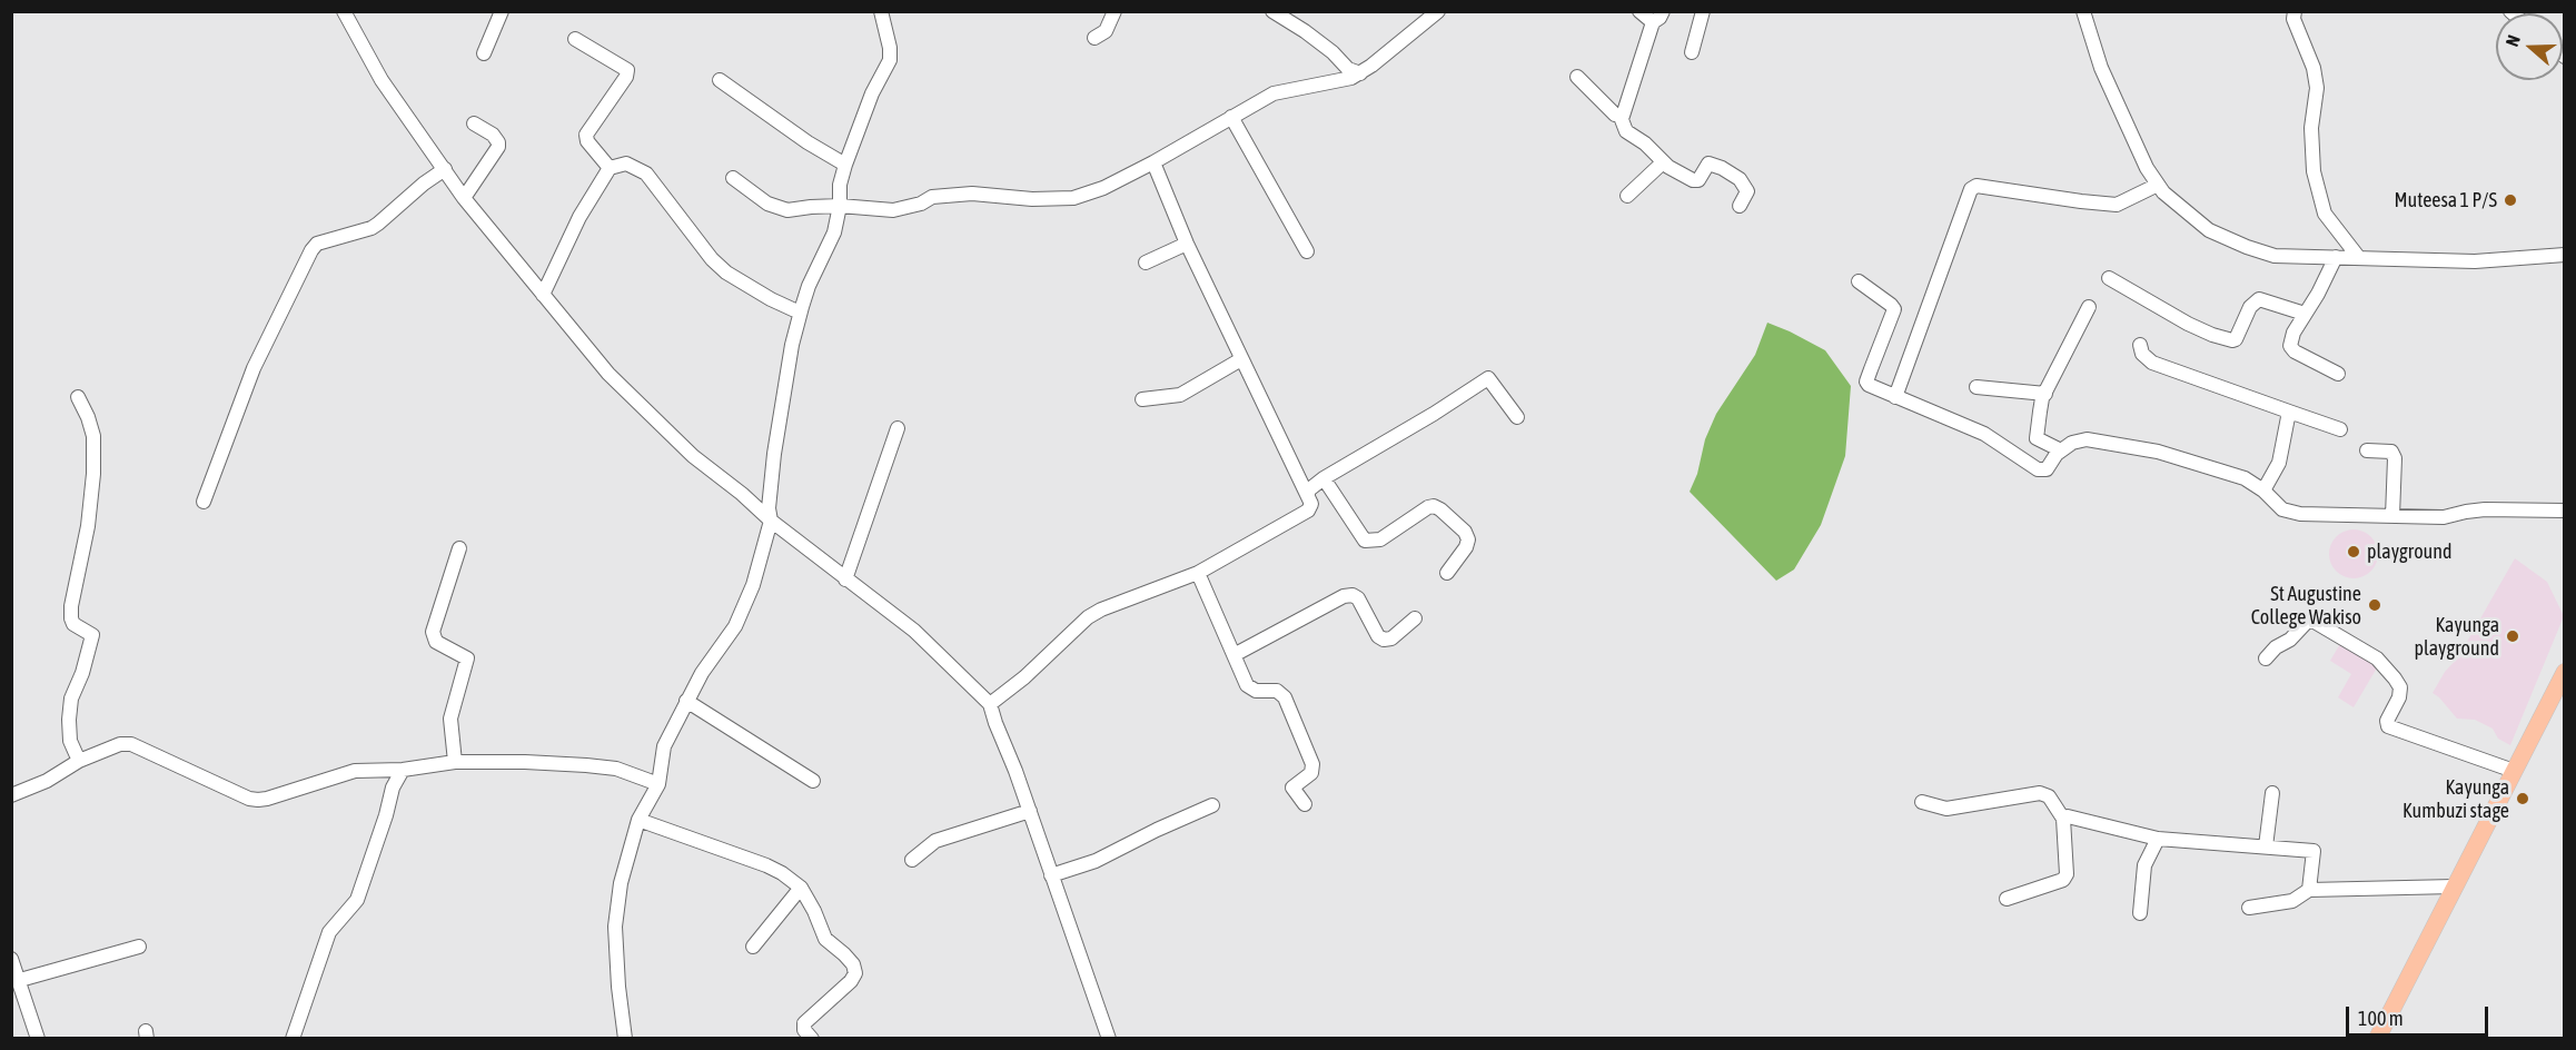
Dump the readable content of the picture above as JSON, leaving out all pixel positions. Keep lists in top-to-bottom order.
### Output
{
  "places": [
    "Muteesa 1 P/S",
    "playground",
    "St Augustine College Wakiso",
    "Kayunga playground",
    "Kayunga Kumbuzi stage"
  ],
  "scale_bar": "100 m",
  "north": "left"
}
